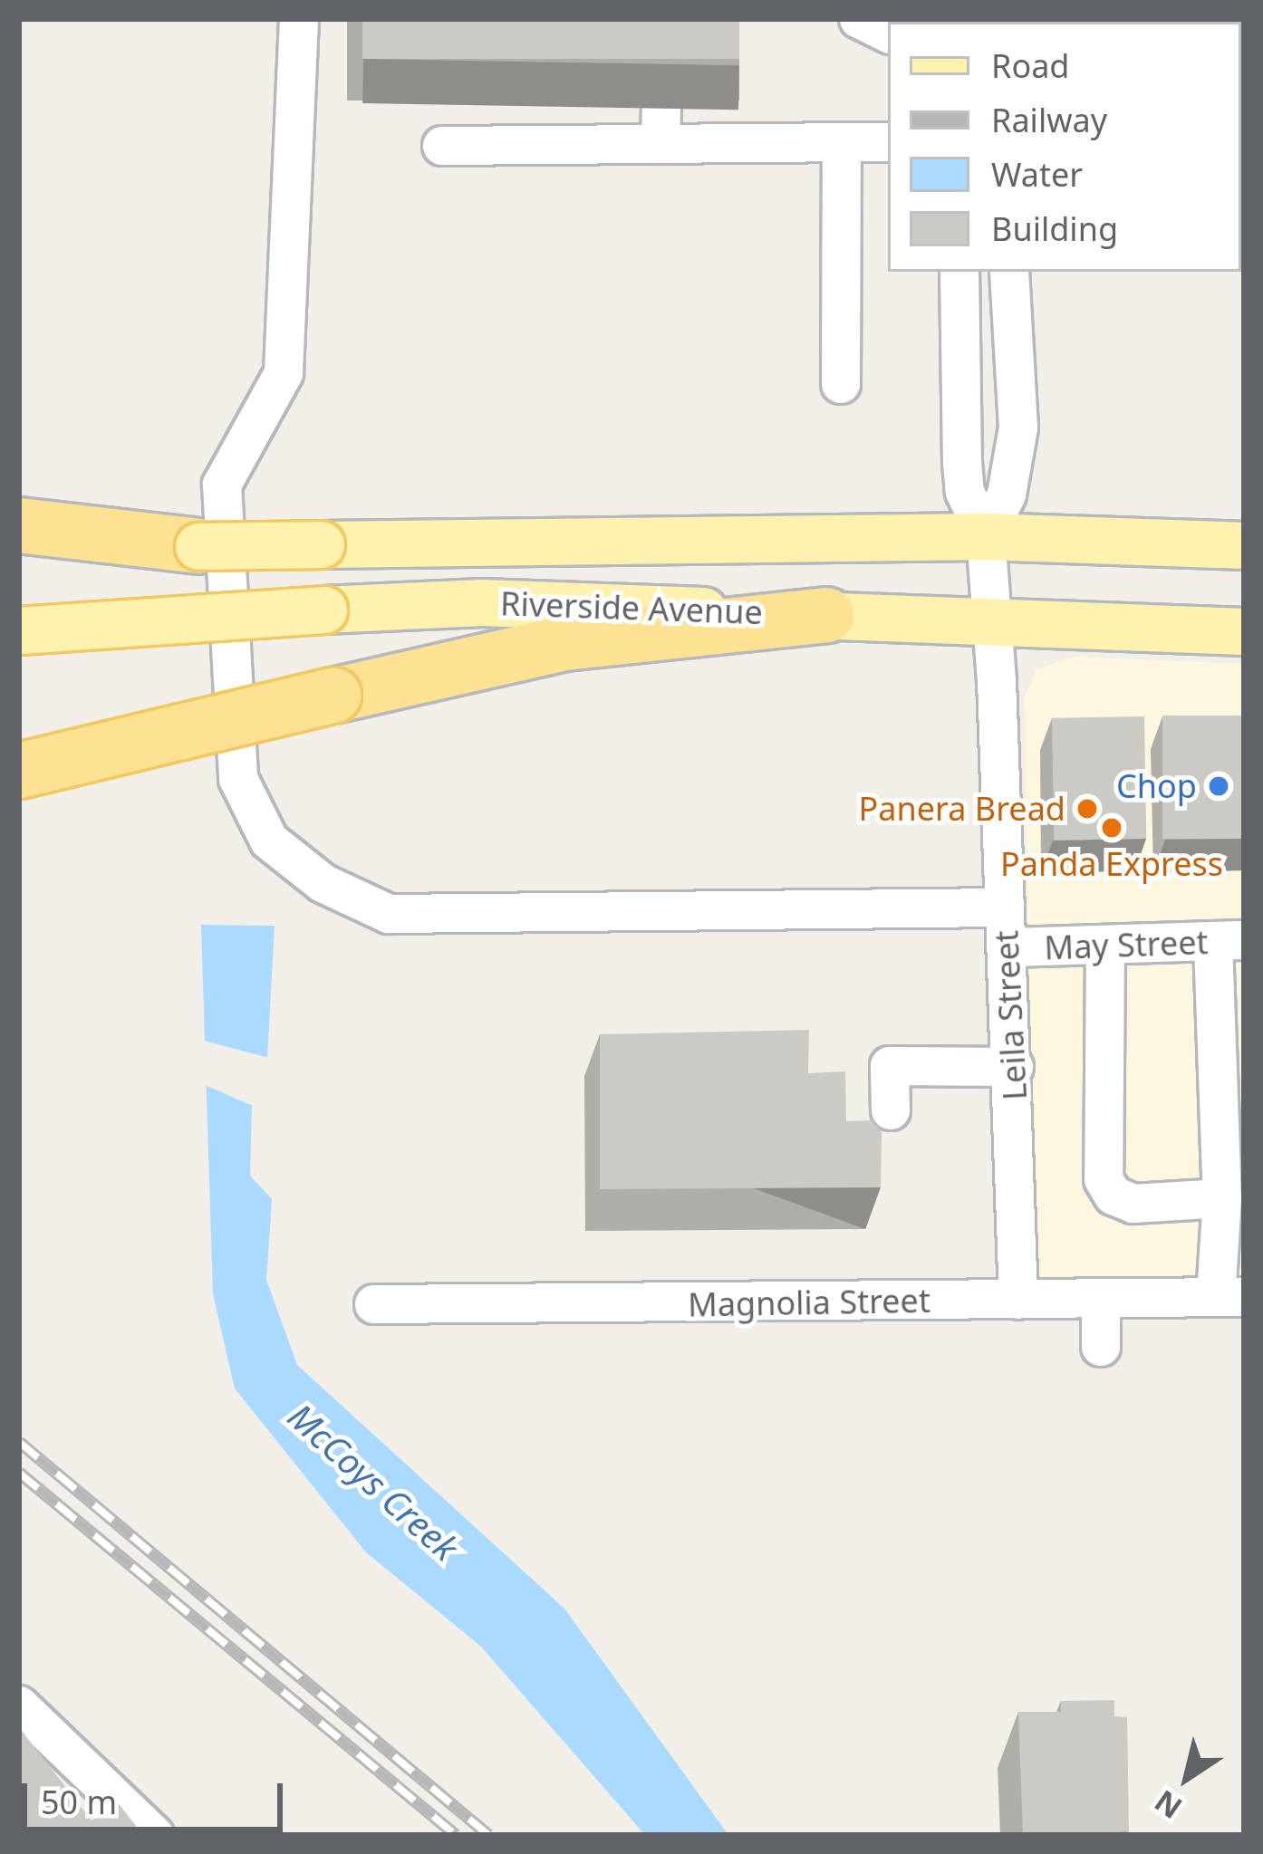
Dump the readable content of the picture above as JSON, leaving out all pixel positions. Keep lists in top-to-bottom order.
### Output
{
  "streets": {
    "main road": ["Riverside Avenue"],
    "street": ["May Street", "Leila Street", "Magnolia Street"]
  },
  "crossings": [
    ["Riverside Avenue", "Leila Street"],
    ["May Street", "Leila Street"],
    ["Leila Street", "Magnolia Street"]
  ],
  "water": ["McCoys Creek"],
  "places": ["Chop", "Panera Bread", "Panda Express"],
  "legend": [
    "Road",
    "Railway",
    "Water",
    "Building"
  ],
  "scale_bar": "50 m",
  "north": "bottom left"
}
